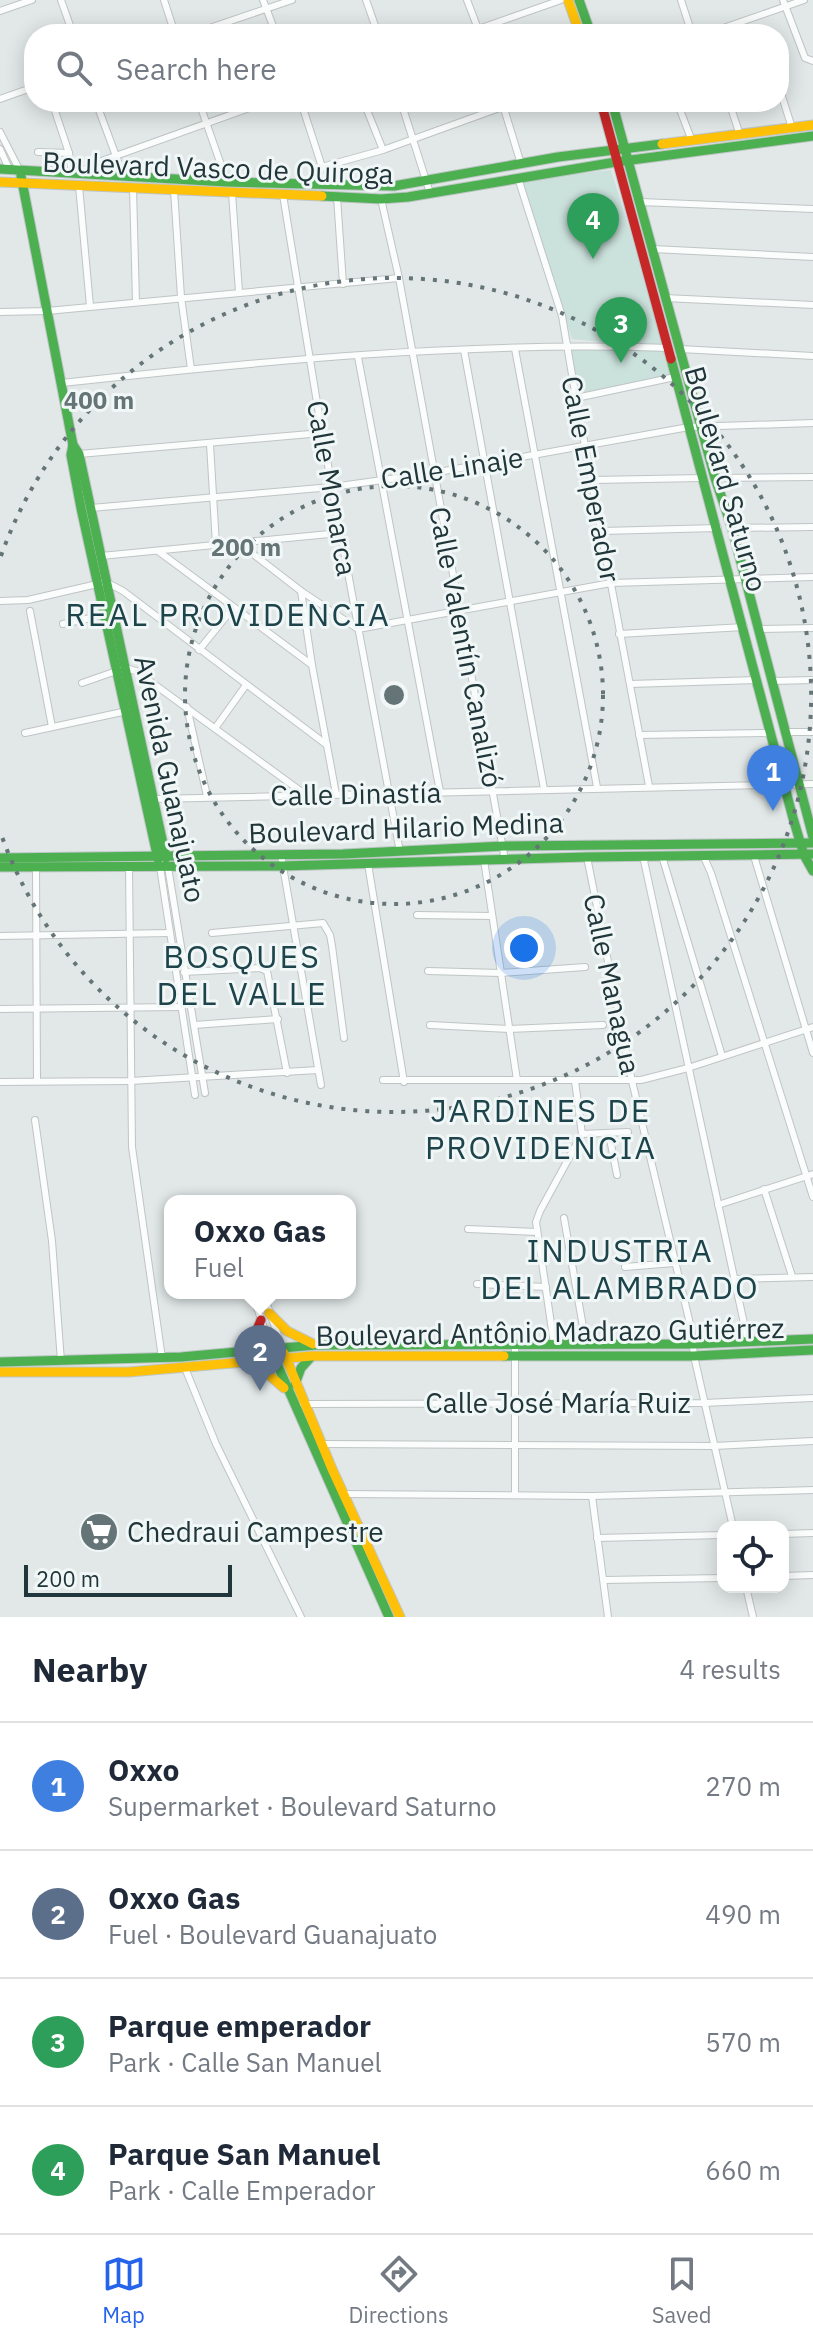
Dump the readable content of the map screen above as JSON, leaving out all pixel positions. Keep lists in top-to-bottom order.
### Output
{
  "streets": {
    "street": [
      "Boulevard Vasco de Quiroga",
      "Calle Linaje",
      "Calle Emperador",
      "Boulevard Saturno",
      "Calle Monarca",
      "Calle Valentín Canalizó",
      "Avenida Guanajuato",
      "Calle Dinastía",
      "Boulevard Hilario Medina",
      "Calle Managua",
      "Boulevard Antônio Madrazo Gutiérrez",
      "Calle José María Ruiz"
    ]
  },
  "crossings": [
    ["Boulevard Vasco de Quiroga", "Calle Emperador"],
    ["Boulevard Vasco de Quiroga", "Boulevard Saturno"],
    ["Boulevard Vasco de Quiroga", "Calle Monarca"],
    ["Boulevard Vasco de Quiroga", "Calle Valentín Canalizó"],
    ["Boulevard Vasco de Quiroga", "Avenida Guanajuato"],
    ["Calle Linaje", "Calle Emperador"],
    ["Calle Linaje", "Boulevard Saturno"],
    ["Calle Linaje", "Calle Monarca"],
    ["Calle Linaje", "Calle Valentín Canalizó"],
    ["Calle Linaje", "Avenida Guanajuato"],
    ["Calle Emperador", "Calle Dinastía"],
    ["Boulevard Saturno", "Calle Dinastía"],
    ["Boulevard Saturno", "Boulevard Hilario Medina"],
    ["Calle Monarca", "Calle Dinastía"],
    ["Calle Monarca", "Boulevard Hilario Medina"],
    ["Calle Valentín Canalizó", "Calle Dinastía"],
    ["Calle Valentín Canalizó", "Boulevard Hilario Medina"],
    ["Avenida Guanajuato", "Calle Dinastía"],
    ["Avenida Guanajuato", "Boulevard Hilario Medina"],
    ["Boulevard Hilario Medina", "Calle Managua"],
    ["Calle Managua", "Boulevard Antônio Madrazo Gutiérrez"],
    ["Calle Managua", "Calle José María Ruiz"]
  ],
  "districts": [
    "REAL PROVIDENCIA",
    "BOSQUES DEL VALLE",
    "JARDINES DE PROVIDENCIA",
    "INDUSTRIA DEL ALAMBRADO"
  ],
  "places": {
    "supermarket": ["Chedraui Campestre"]
  },
  "scale_bar": "200 m",
  "page": {
    "search": "Search here",
    "pins": [
      "4",
      "3",
      "1",
      "2"
    ],
    "popup": ["Oxxo Gas", "Fuel"],
    "scale": "200 m",
    "heading": ["Nearby", "4 results"],
    "list": [
      {
        "mark": "1",
        "name": "Oxxo",
        "note": "Supermarket · Boulevard Saturno",
        "value": "270 m"
      },
      {
        "mark": "2",
        "name": "Oxxo Gas",
        "note": "Fuel · Boulevard Guanajuato",
        "value": "490 m"
      },
      {
        "mark": "3",
        "name": "Parque emperador",
        "note": "Park · Calle San Manuel",
        "value": "570 m"
      },
      {
        "mark": "4",
        "name": "Parque San Manuel",
        "note": "Park · Calle Emperador",
        "value": "660 m"
      }
    ],
    "nav": ["Map", "Directions", "Saved"]
  },
  "rings": ["400 m", "200 m"]
}
